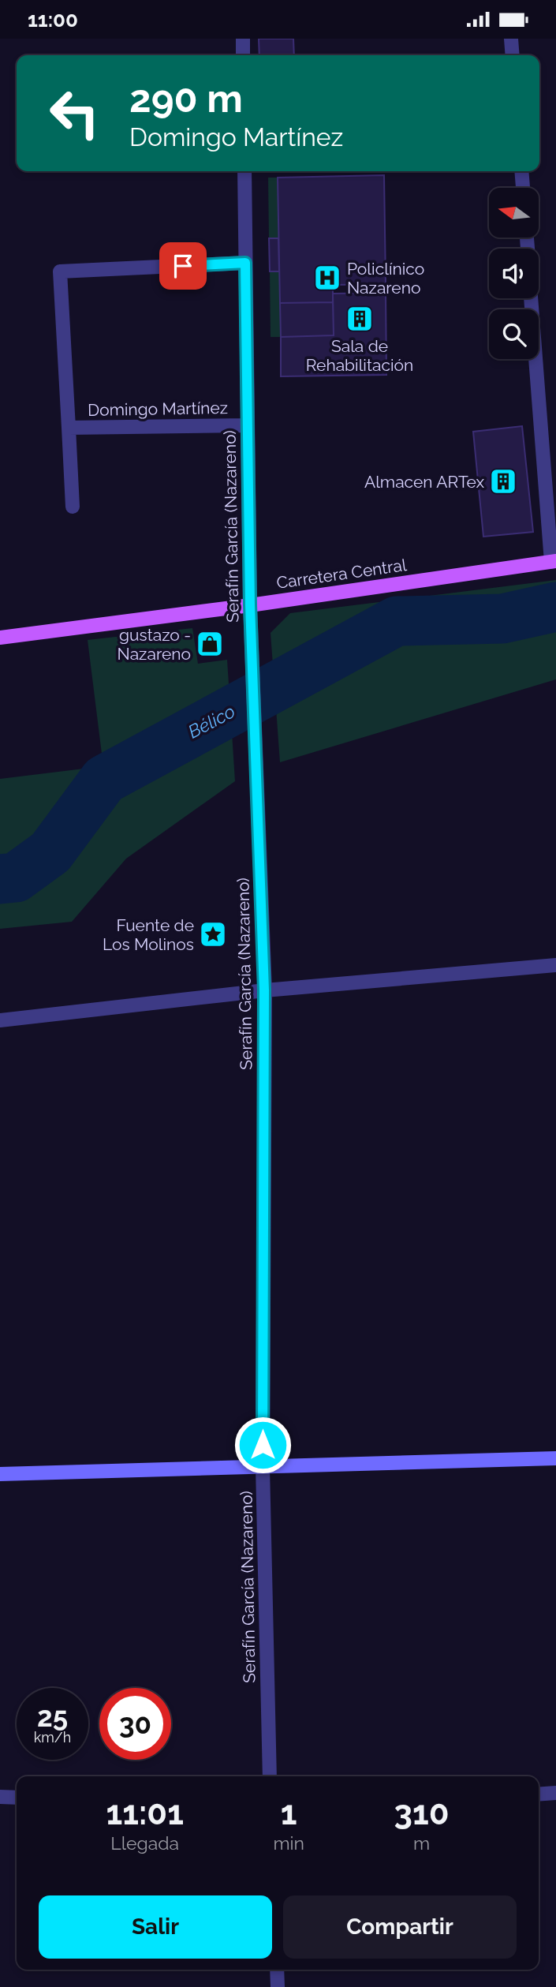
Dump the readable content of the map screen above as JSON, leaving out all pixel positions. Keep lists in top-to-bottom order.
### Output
{
  "streets": {
    "main road": ["Carretera Central"],
    "street": ["Domingo Martínez", "Serafín García (Nazareno)"]
  },
  "crossings": [
    ["Domingo Martínez", "Serafín García (Nazareno)"],
    ["Serafín García (Nazareno)", "Carretera Central"]
  ],
  "water": ["Bélico"],
  "places": {
    "hospital": ["Policlínico Nazareno"],
    "building": ["Sala de Rehabilitación", "Almacen ARTex"],
    "shop": ["gustazo - Nazareno"],
    "place": ["Fuente de Los Molinos"]
  },
  "north": "left",
  "page": {
    "status": "11:00",
    "turn": ["290 m", "Domingo Martínez"],
    "speed": "25 km/h",
    "limit": "30",
    "eta": [
      "11:01",
      "Llegada",
      "1",
      "min",
      "310",
      "m"
    ],
    "buttons": ["Salir", "Compartir"]
  }
}
